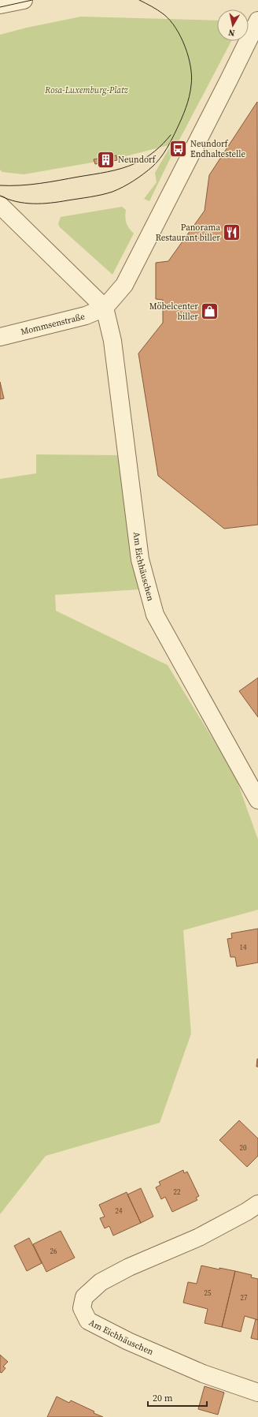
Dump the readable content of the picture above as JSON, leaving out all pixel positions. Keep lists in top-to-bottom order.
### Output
{
  "streets": {
    "street": ["Mommsenstraße", "Am Eichhäuschen"]
  },
  "crossings": [
    ["Mommsenstraße", "Am Eichhäuschen"]
  ],
  "parks": ["Rosa-Luxemburg-Platz"],
  "places": {
    "bus stop": ["Neundorf Endhaltestelle"],
    "building": ["Neundorf"],
    "restaurant": ["Panorama Restaurant biller"],
    "shop": ["Möbelcenter biller"]
  },
  "house_numbers": [
    "14",
    "20",
    "22",
    "24",
    "26",
    "25",
    "27"
  ],
  "scale_bar": "20 m",
  "north": "bottom"
}
